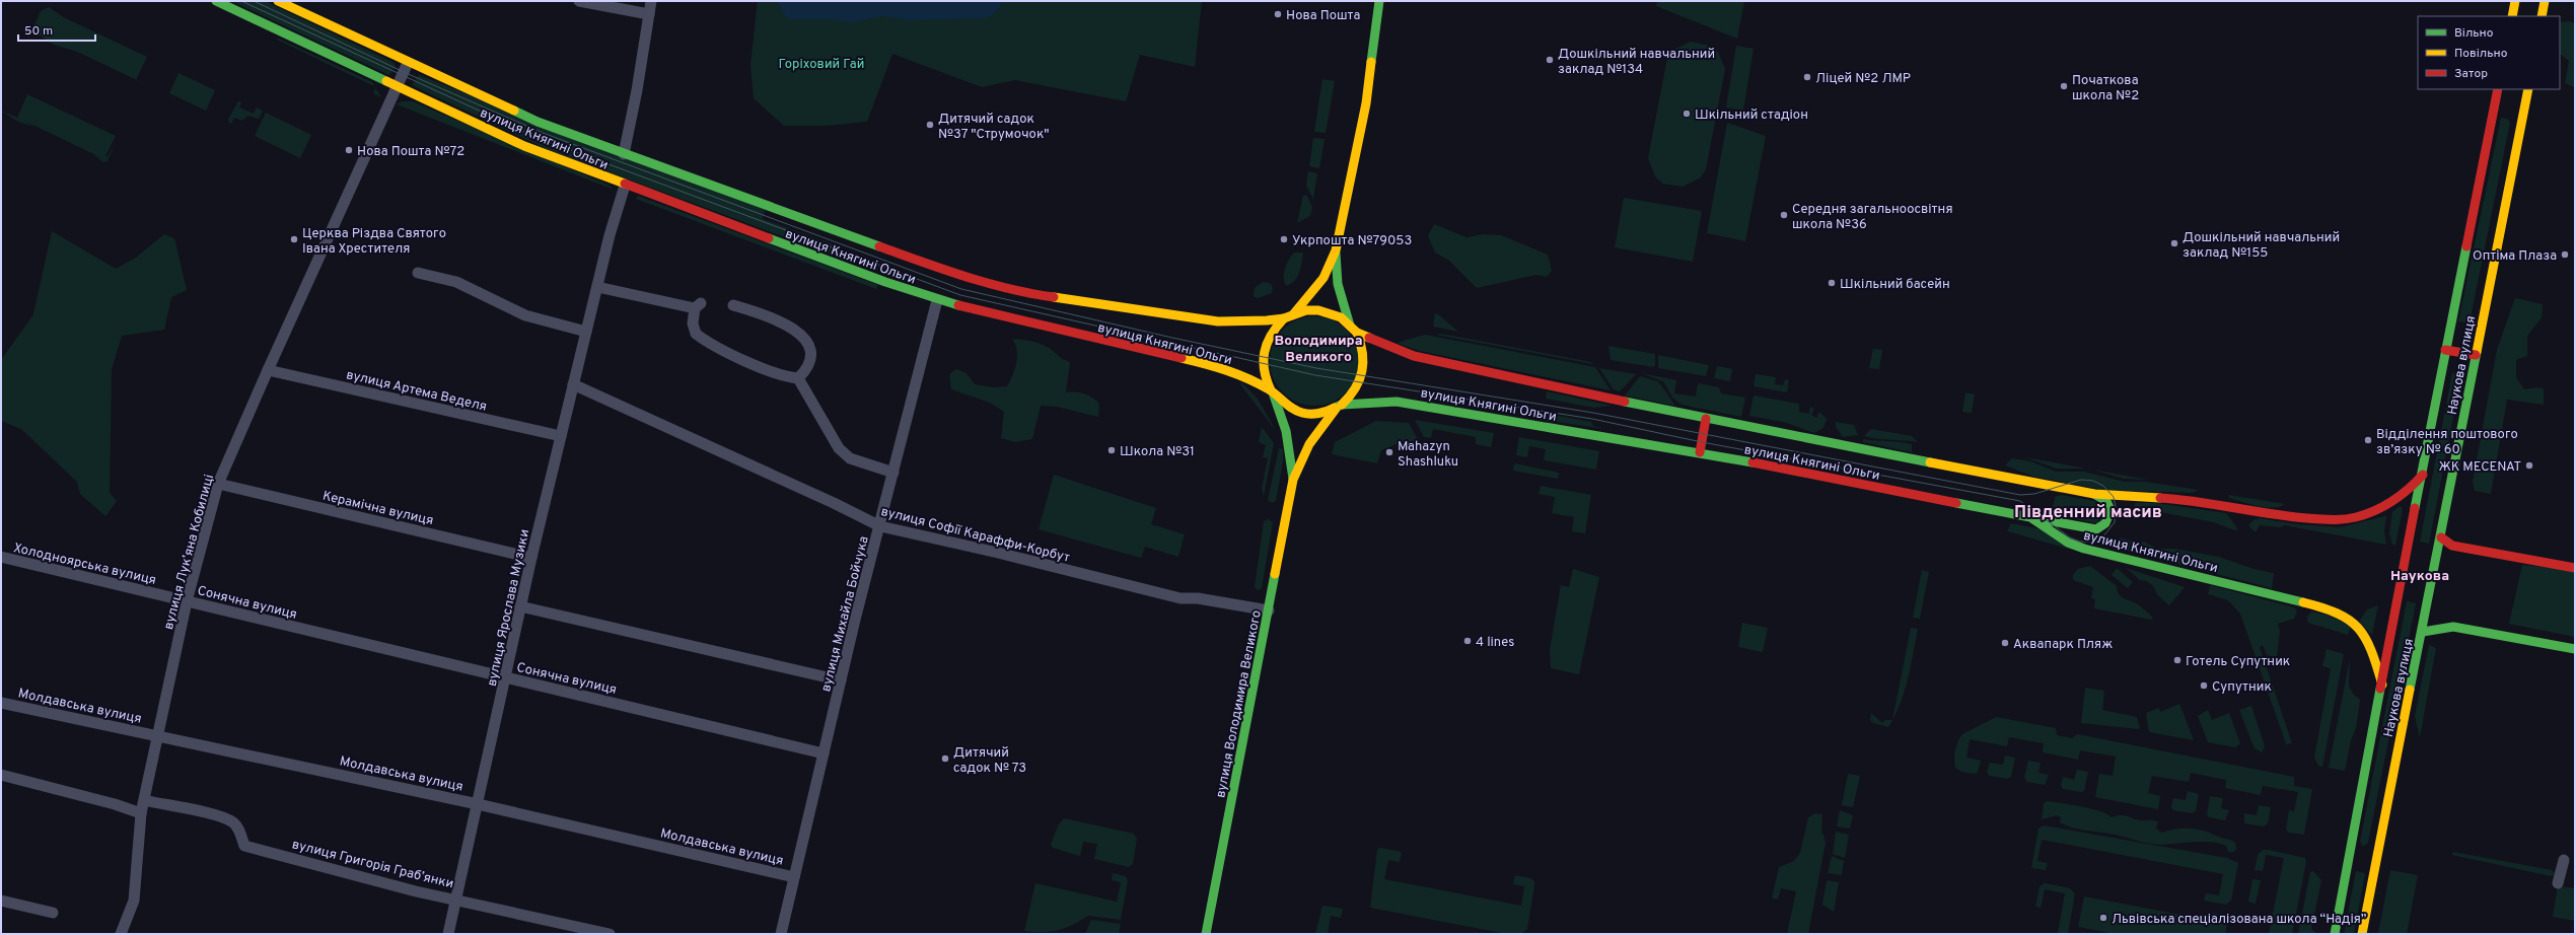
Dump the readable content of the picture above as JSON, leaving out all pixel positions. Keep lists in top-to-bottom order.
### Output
{
  "streets": {
    "main road": ["вулиця Княгині Ольги", "Наукова вулиця", "вулиця Володимира Великого"],
    "street": [
      "вулиця Артема Веделя",
      "Керамічна вулиця",
      "вулиця Софії Караффи-Корбут",
      "вулиця Лукʼяна Кобилиці",
      "Холодноярська вулиця",
      "Сонячна вулиця",
      "вулиця Ярослава Музики",
      "вулиця Михайла Бойчука",
      "Молдавська вулиця",
      "вулиця Григорія Грабʼянки"
    ]
  },
  "crossings": [
    ["вулиця Княгині Ольги", "Наукова вулиця"],
    ["вулиця Княгині Ольги", "вулиця Лукʼяна Кобилиці"],
    ["вулиця Княгині Ольги", "вулиця Ярослава Музики"],
    ["вулиця Княгині Ольги", "вулиця Михайла Бойчука"],
    ["вулиця Княгині Ольги", "вулиця Володимира Великого"],
    ["вулиця Артема Веделя", "вулиця Лукʼяна Кобилиці"],
    ["вулиця Артема Веделя", "вулиця Ярослава Музики"],
    ["Керамічна вулиця", "вулиця Лукʼяна Кобилиці"],
    ["Керамічна вулиця", "вулиця Ярослава Музики"],
    ["вулиця Софії Караффи-Корбут", "вулиця Ярослава Музики"],
    ["вулиця Софії Караффи-Корбут", "вулиця Михайла Бойчука"],
    ["вулиця Софії Караффи-Корбут", "вулиця Володимира Великого"],
    ["вулиця Лукʼяна Кобилиці", "Холодноярська вулиця"],
    ["вулиця Лукʼяна Кобилиці", "Сонячна вулиця"],
    ["вулиця Лукʼяна Кобилиці", "Молдавська вулиця"],
    ["вулиця Лукʼяна Кобилиці", "вулиця Григорія Грабʼянки"],
    ["Холодноярська вулиця", "Сонячна вулиця"],
    ["Сонячна вулиця", "вулиця Ярослава Музики"],
    ["Сонячна вулиця", "вулиця Михайла Бойчука"],
    ["вулиця Ярослава Музики", "Молдавська вулиця"],
    ["вулиця Ярослава Музики", "вулиця Григорія Грабʼянки"],
    ["вулиця Михайла Бойчука", "Молдавська вулиця"]
  ],
  "districts": ["Володимира Великого", "Південний масив", "Наукова"],
  "parks": ["Горіховий Гай"],
  "places": [
    "Нова Пошта",
    "Дошкільний навчальний заклад №134",
    "Ліцей №2 ЛМР",
    "Початкова школа №2",
    "Шкільний стадіон",
    "Дитячий садок №37 \"Струмочок\"",
    "Нова Пошта №72",
    "Середня загальноосвітня школа №36",
    "Церква Різдва Святого Івана Хрестителя",
    "Укрпошта №79053",
    "Дошкільний навчальний заклад №155",
    "Оптіма Плаза",
    "Шкільний басейн",
    "Відділення поштового зв’язку № 60",
    "Школа №31",
    "Mahazyn Shashluku",
    "ЖК MECENAT",
    "4 lines",
    "Аквапарк Пляж",
    "Готель Супутник",
    "Супутник",
    "Дитячий садок № 73",
    "Львівська спеціалізована школа “Надія”"
  ],
  "legend": ["Вільно", "Повільно", "Затор"],
  "scale_bar": "50 m"
}
